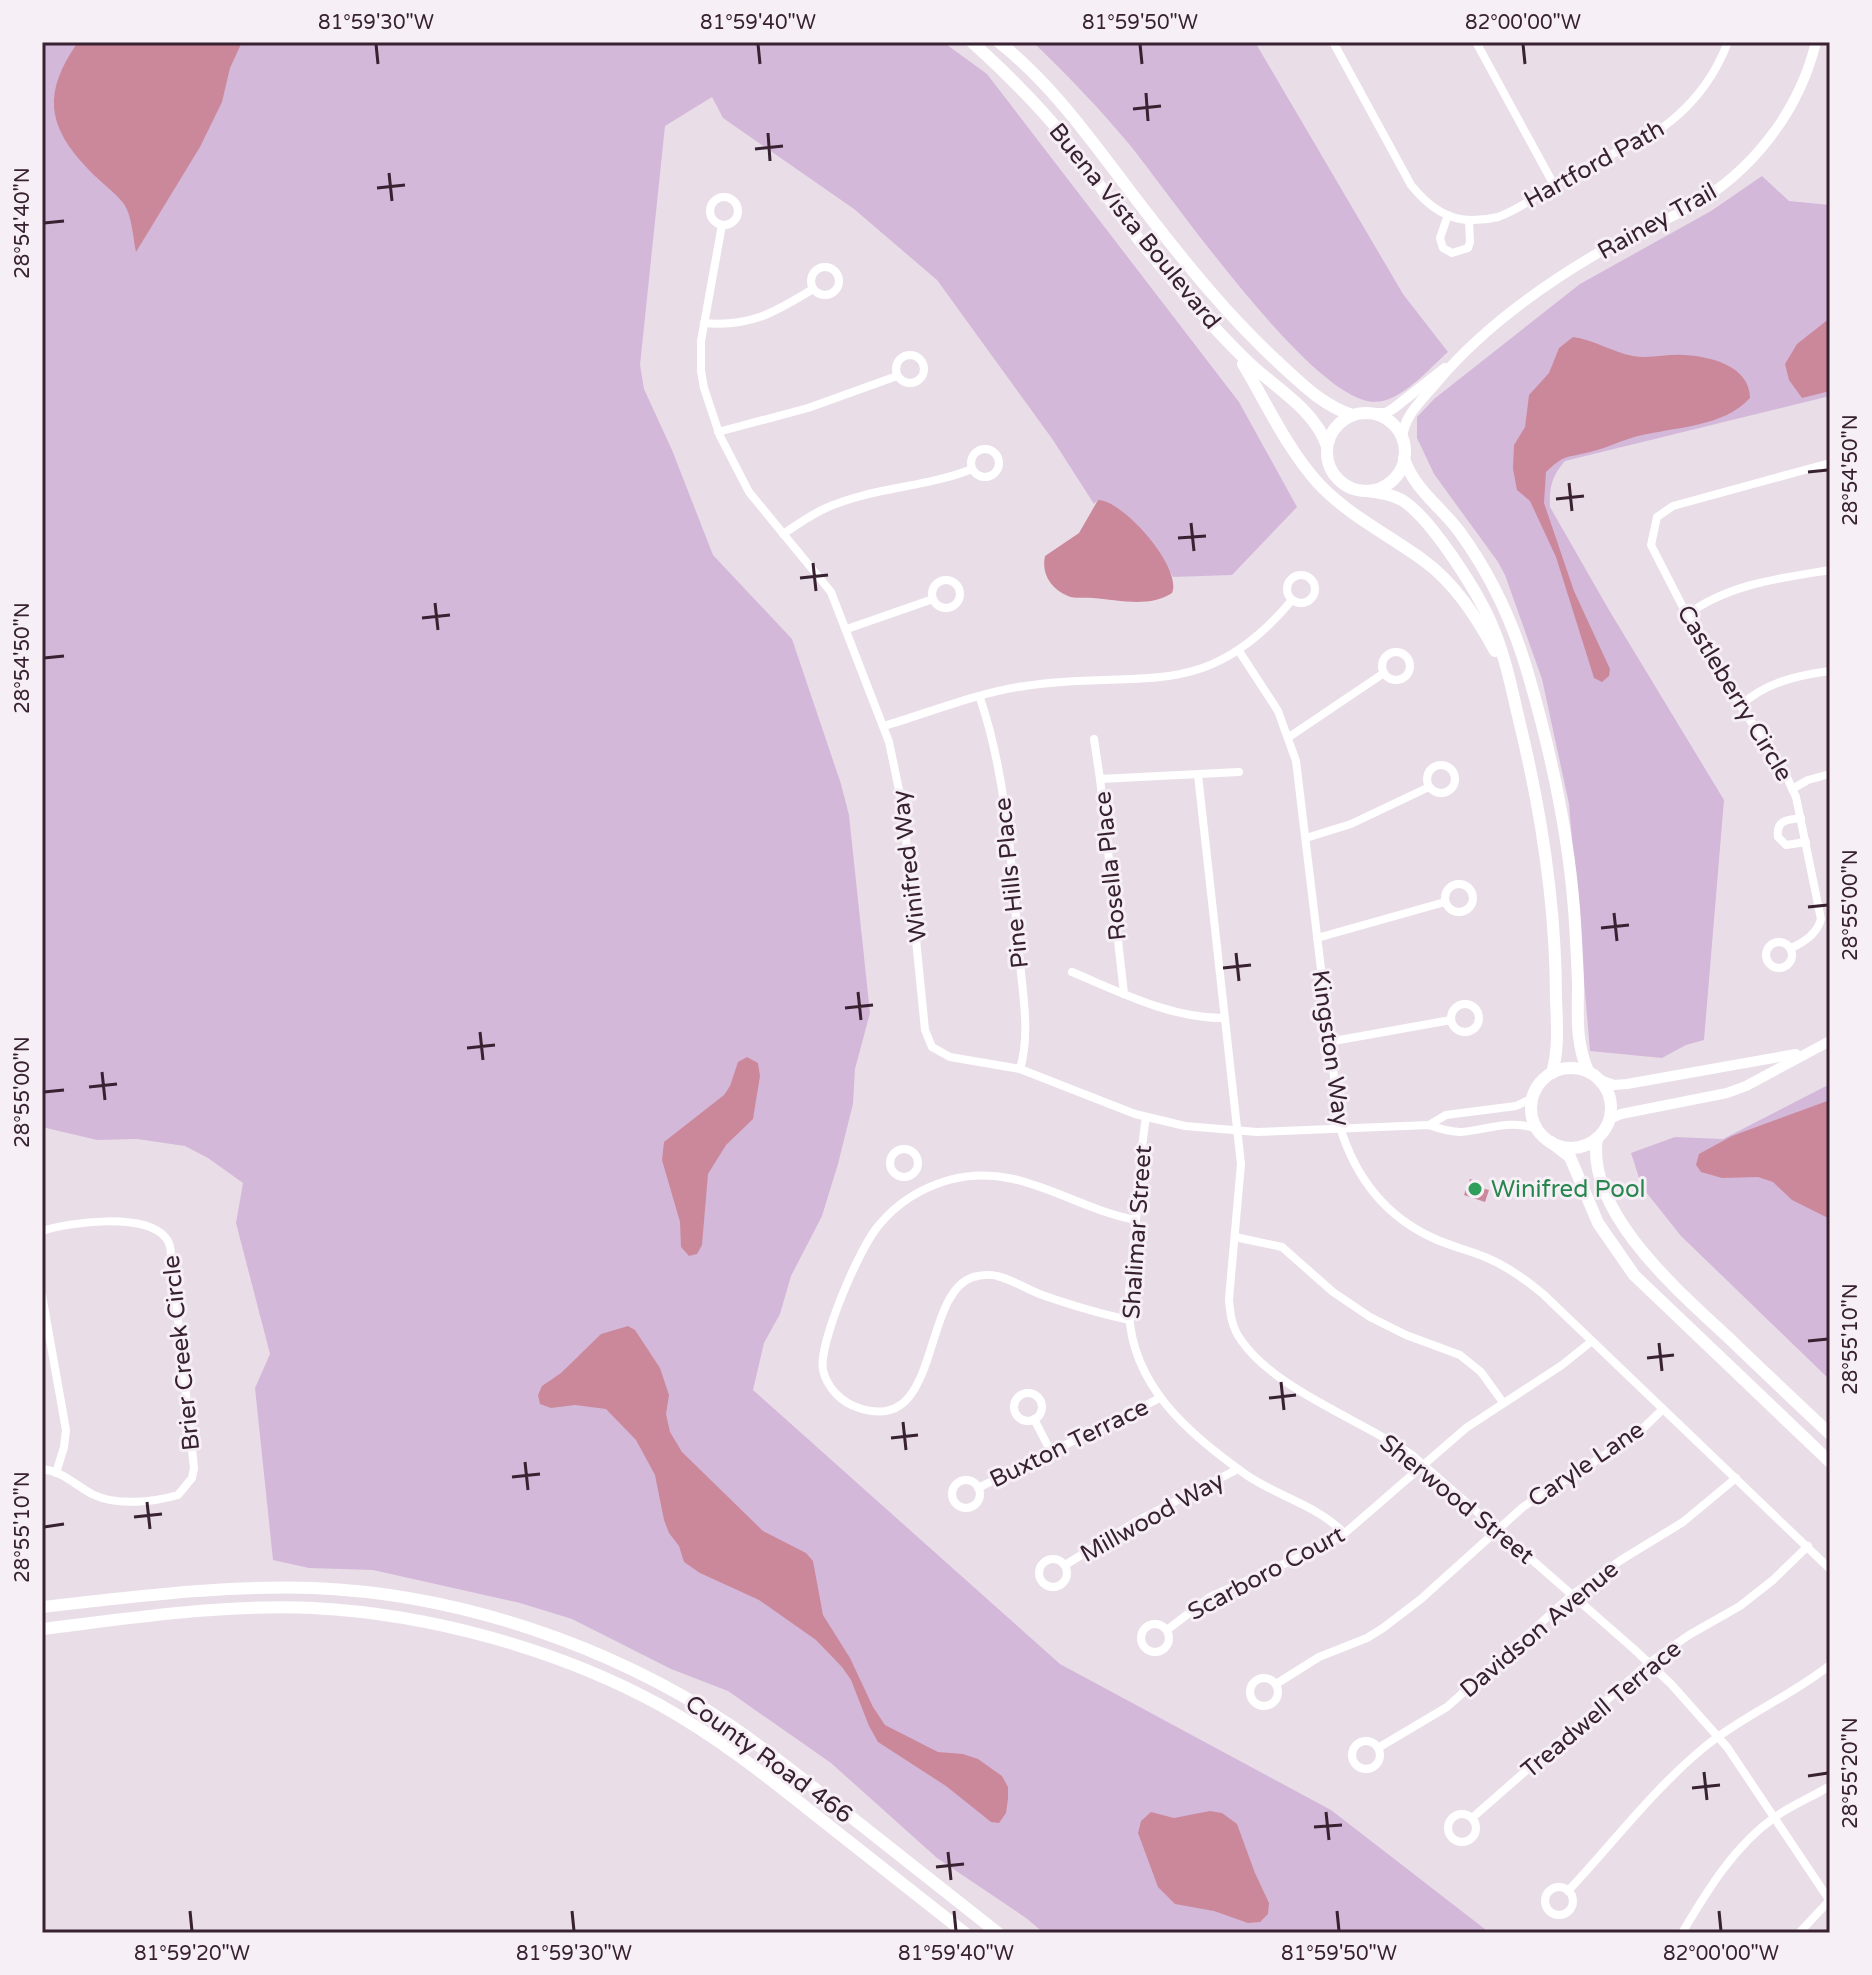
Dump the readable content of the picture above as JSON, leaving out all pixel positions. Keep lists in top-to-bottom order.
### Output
{
  "streets": {
    "main road": ["Buena Vista Boulevard", "County Road 466"],
    "street": [
      "Hartford Path",
      "Rainey Trail",
      "Castleberry Circle",
      "Winifred Way",
      "Rosella Place",
      "Pine Hills Place",
      "Kingston Way",
      "Shalimar Street",
      "Brier Creek Circle",
      "Buxton Terrace",
      "Caryle Lane",
      "Sherwood Street",
      "Millwood Way",
      "Scarboro Court",
      "Davidson Avenue",
      "Treadwell Terrace"
    ]
  },
  "crossings": [
    ["Rainey Trail", "Buena Vista Boulevard"],
    ["Winifred Way", "Pine Hills Place"],
    ["Winifred Way", "Kingston Way"],
    ["Winifred Way", "Shalimar Street"],
    ["Winifred Way", "Sherwood Street"],
    ["Kingston Way", "Caryle Lane"],
    ["Kingston Way", "Scarboro Court"],
    ["Kingston Way", "Davidson Avenue"],
    ["Kingston Way", "Treadwell Terrace"],
    ["Shalimar Street", "Buxton Terrace"],
    ["Shalimar Street", "Millwood Way"],
    ["Shalimar Street", "Scarboro Court"],
    ["Caryle Lane", "Sherwood Street"],
    ["Sherwood Street", "Scarboro Court"],
    ["Sherwood Street", "Davidson Avenue"],
    ["Sherwood Street", "Treadwell Terrace"]
  ],
  "places": ["Winifred Pool"],
  "coordinates": [
    "81°59'30\"W",
    "81°59'40\"W",
    "81°59'50\"W",
    "82°00'00\"W",
    "28°54'40\"N",
    "28°54'50\"N",
    "28°55'00\"N",
    "28°55'10\"N",
    "28°55'20\"N",
    "81°59'20\"W"
  ]
}
